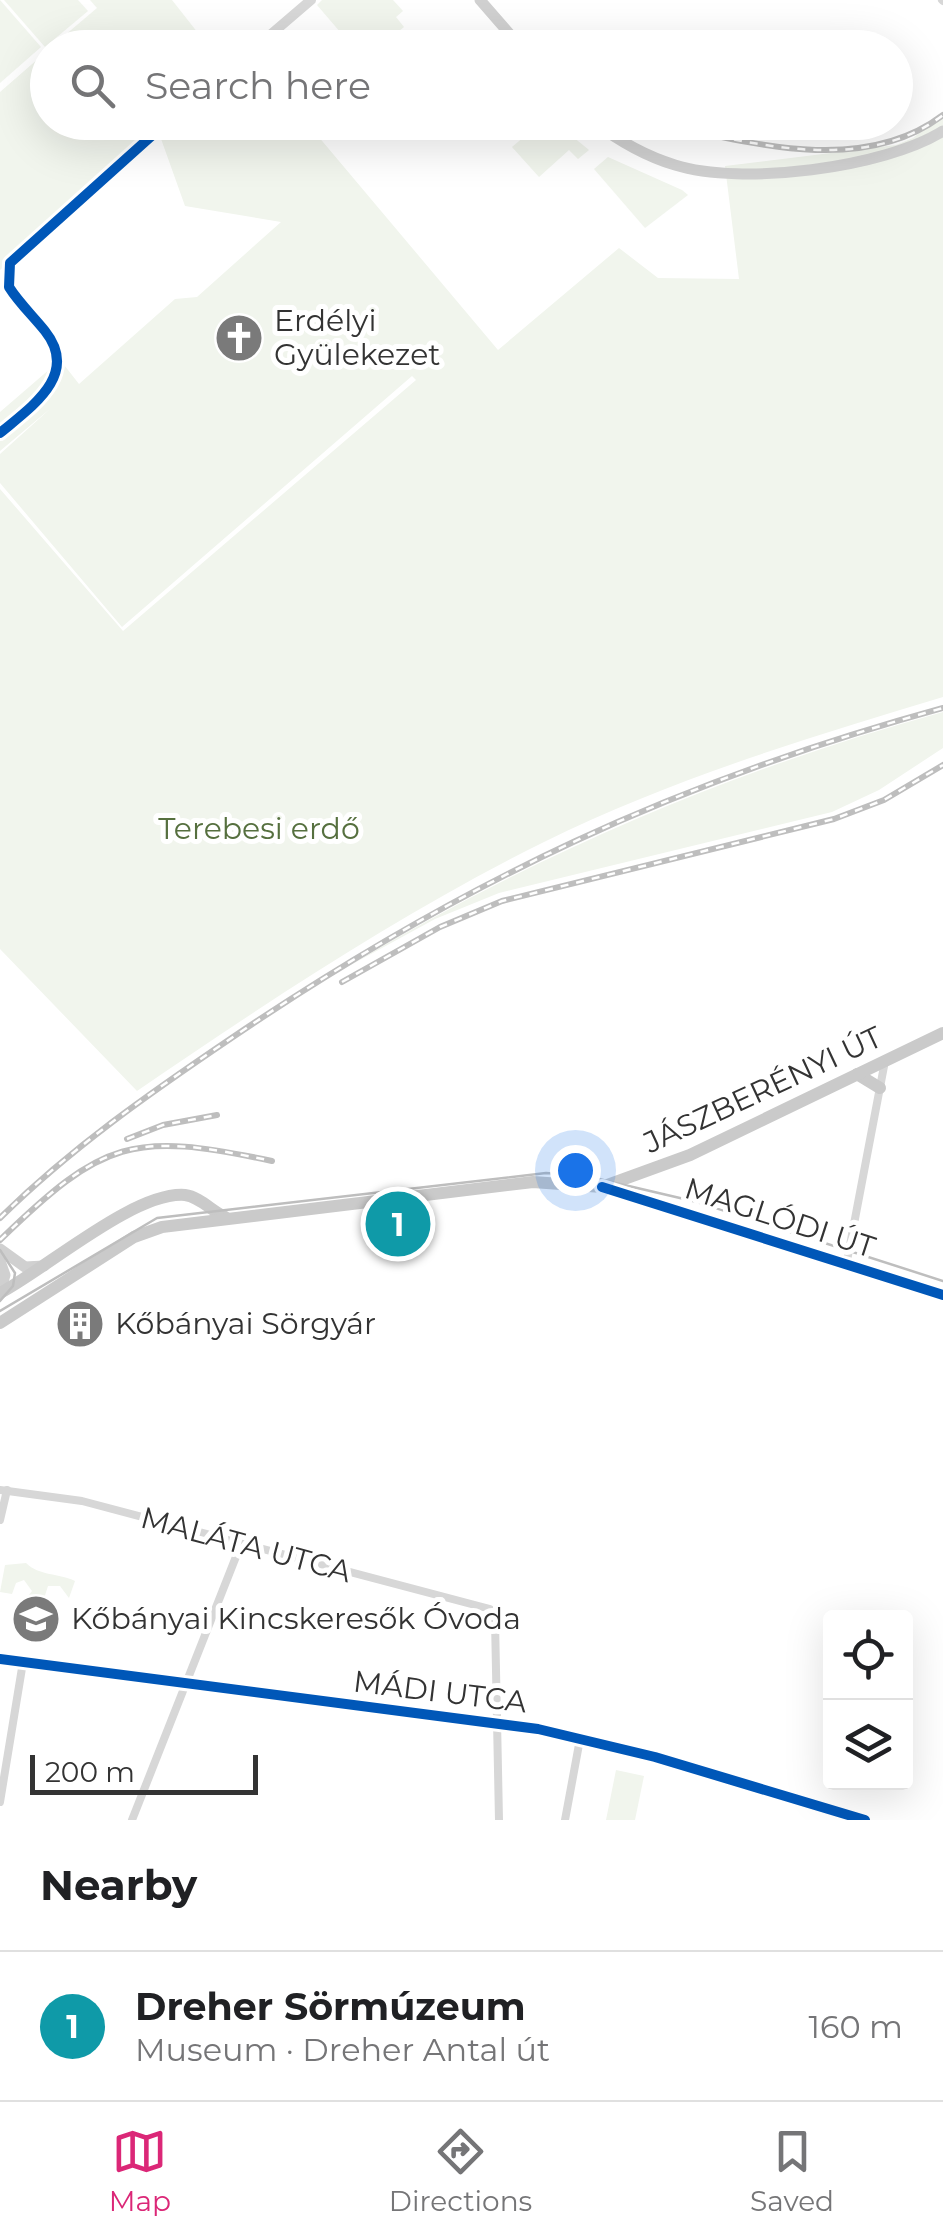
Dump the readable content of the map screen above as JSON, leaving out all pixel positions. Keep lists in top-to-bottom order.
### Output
{
  "streets": {
    "main road": ["JÁSZBERÉNYI ÚT"],
    "street": ["MAGLÓDI ÚT", "MALÁTA UTCA", "MÁDI UTCA"]
  },
  "crossings": [
    ["JÁSZBERÉNYI ÚT", "MAGLÓDI ÚT"],
    ["MALÁTA UTCA", "MÁDI UTCA"]
  ],
  "parks": ["Terebesi erdő"],
  "places": {
    "church": ["Erdélyi Gyülekezet"],
    "building": ["Kőbányai Sörgyár"],
    "school or university": ["Kőbányai Kincskeresők Óvoda"]
  },
  "scale_bar": "200 m",
  "page": {
    "search": "Search here",
    "pins": "1",
    "scale": "200 m",
    "heading": "Nearby",
    "list": [
      {
        "mark": "1",
        "name": "Dreher Sörmúzeum",
        "note": "Museum · Dreher Antal út",
        "value": "160 m"
      }
    ],
    "nav": ["Map", "Directions", "Saved"]
  }
}
